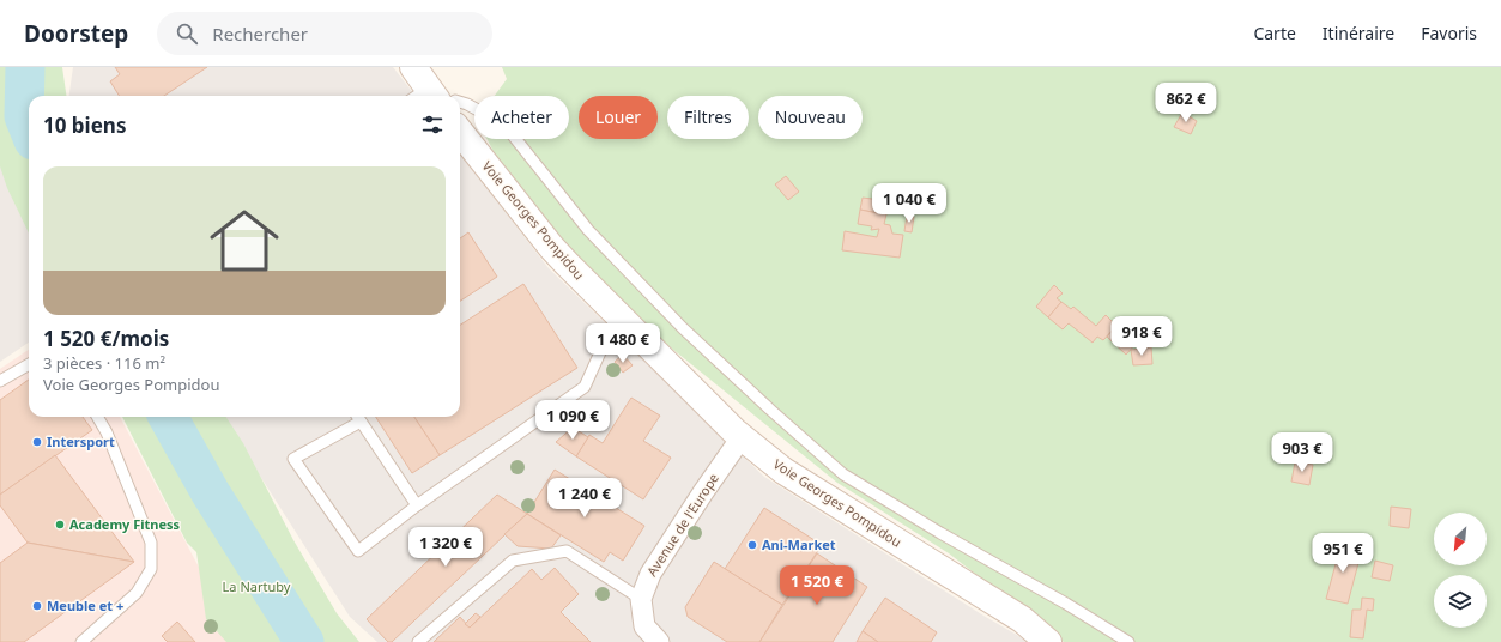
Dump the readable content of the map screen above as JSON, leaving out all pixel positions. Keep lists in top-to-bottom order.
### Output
{
  "streets": {
    "street": ["Voie Georges Pompidou", "Avenue de l'Europe"]
  },
  "crossings": [
    ["Voie Georges Pompidou", "Avenue de l'Europe"]
  ],
  "parks": ["La Nartuby"],
  "places": [
    "Intersport",
    "Academy Fitness",
    "Ani-Market",
    "Meuble et +"
  ],
  "north": "bottom left",
  "page": {
    "header": "Doorstep",
    "search": "Rechercher",
    "nav": ["Carte", "Itinéraire", "Favoris"],
    "price": [
      "862 €",
      "1 040 €",
      "918 €",
      "1 480 €",
      "1 090 €",
      "903 €",
      "1 240 €",
      "1 320 €",
      "951 €",
      "1 520 €"
    ],
    "chip": [
      "Acheter",
      "Louer",
      "Filtres",
      "Nouveau"
    ],
    "heading": "10 biens",
    "list": [
      {
        "name": "1 520 €/mois",
        "note": "3 pièces · 116 m² · Voie Georges Pompidou"
      }
    ]
  }
}
